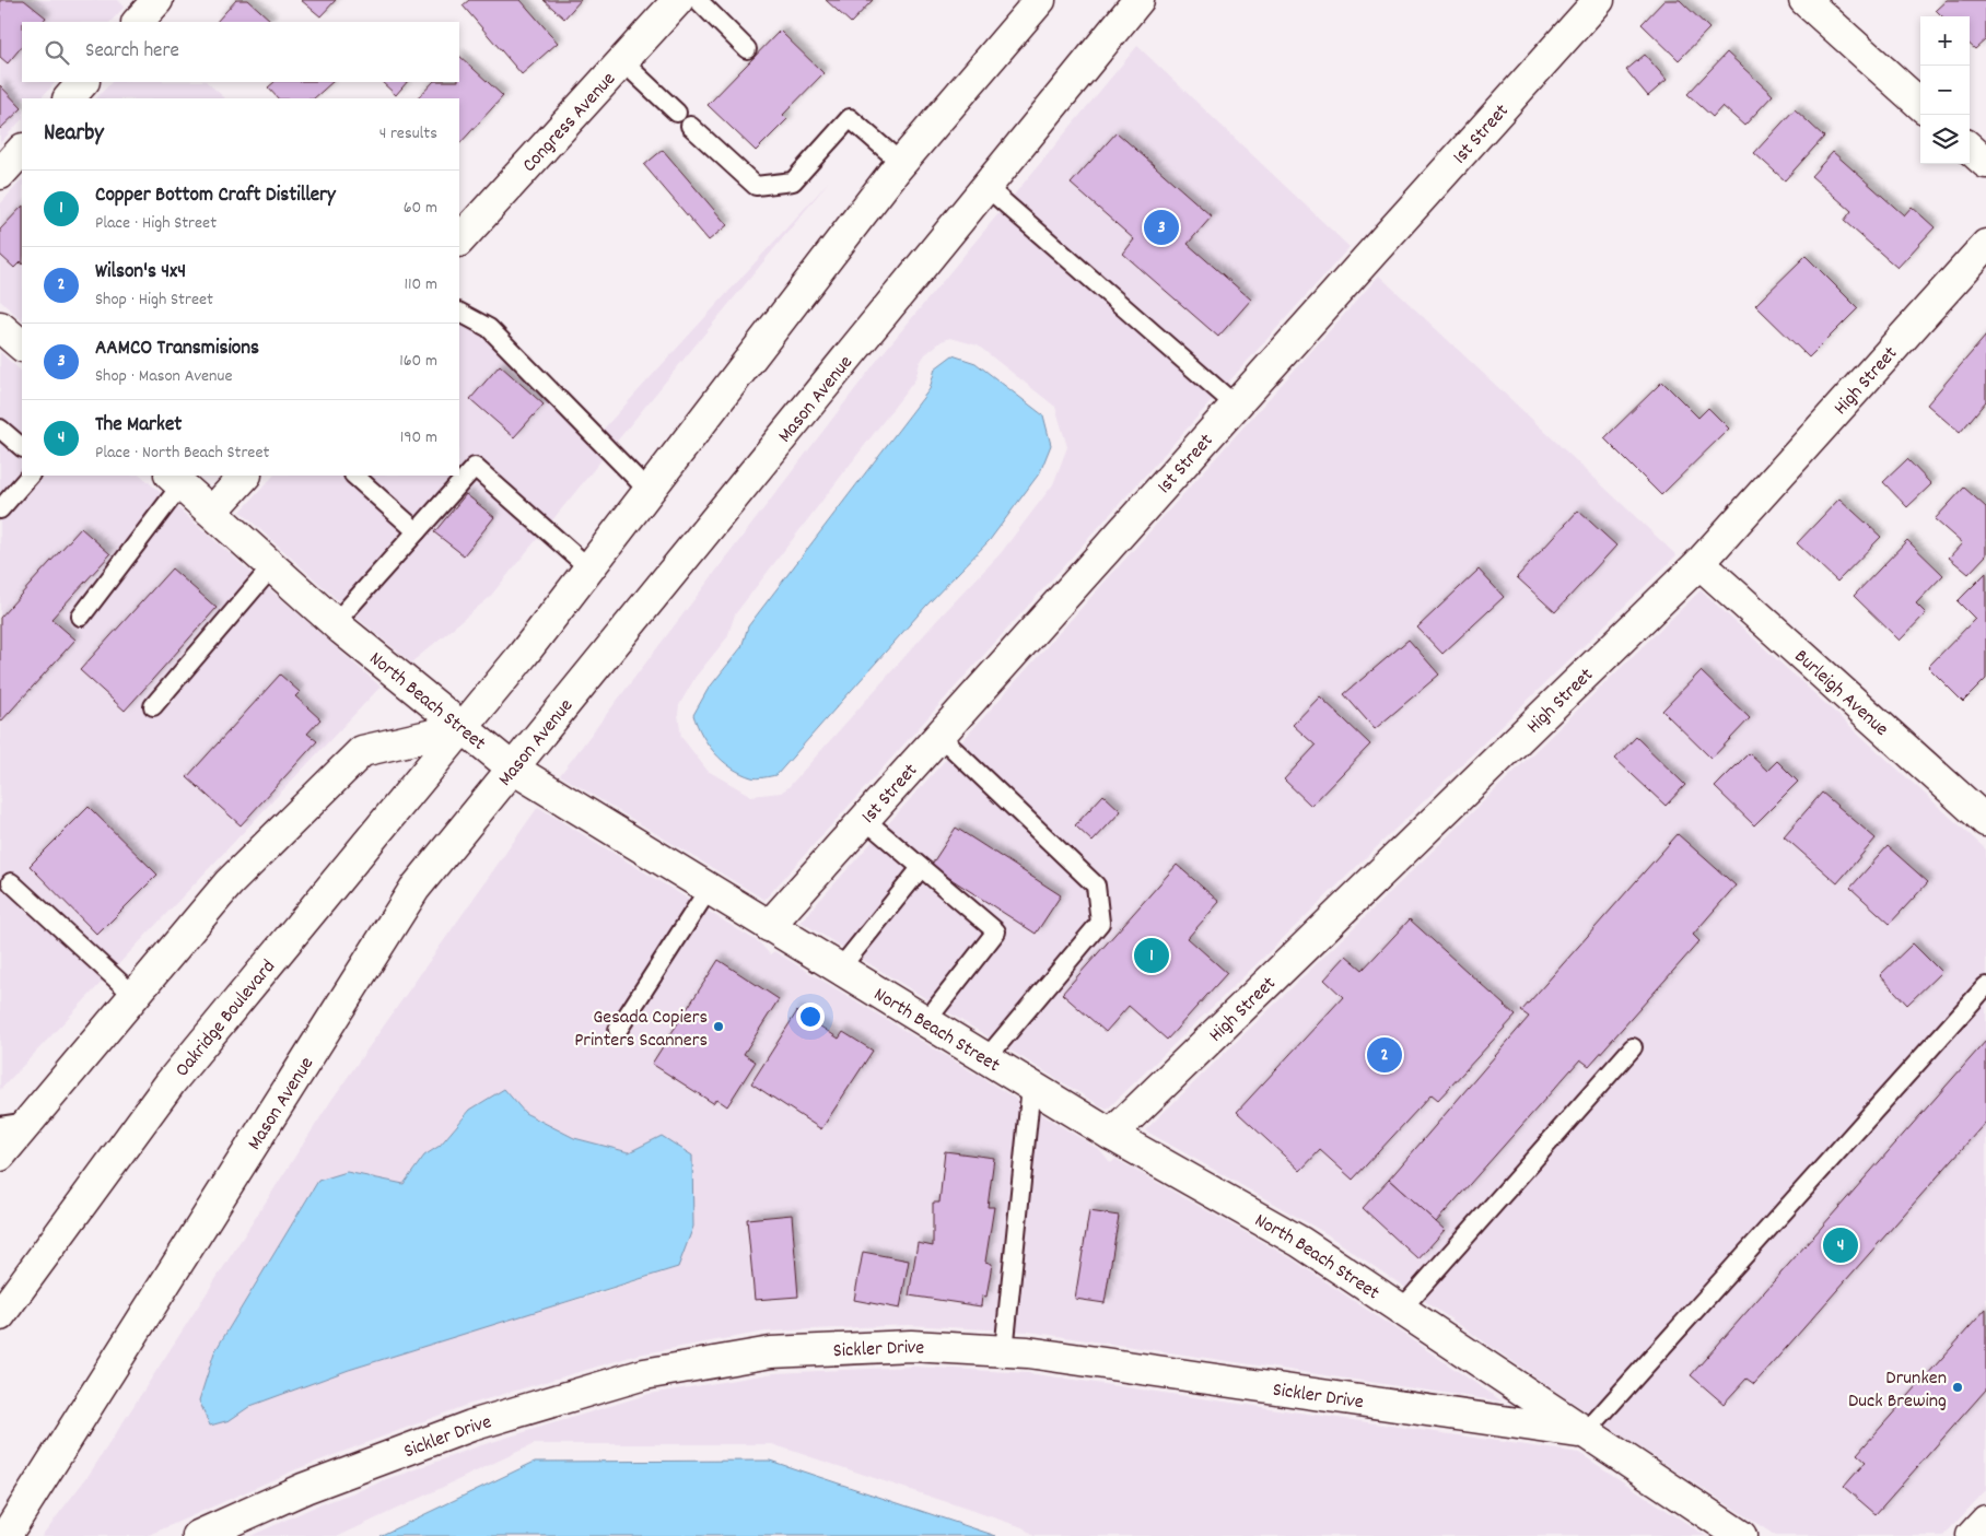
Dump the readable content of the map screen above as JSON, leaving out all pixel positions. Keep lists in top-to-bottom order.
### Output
{
  "streets": {
    "street": [
      "Congress Avenue",
      "1st Street",
      "High Street",
      "Mason Avenue",
      "Burleigh Avenue",
      "North Beach Street",
      "Oakridge Boulevard",
      "Sickler Drive"
    ]
  },
  "crossings": [
    ["1st Street", "North Beach Street"],
    ["High Street", "Burleigh Avenue"],
    ["High Street", "North Beach Street"],
    ["Mason Avenue", "North Beach Street"],
    ["North Beach Street", "Oakridge Boulevard"],
    ["North Beach Street", "Sickler Drive"]
  ],
  "places": ["Gesada Copiers Printers Scanners", "Drunken Duck Brewing"],
  "page": {
    "map_buttons": ["+", "−"],
    "search": "Search here",
    "heading": ["Nearby", "4 results"],
    "list": [
      {
        "mark": "1",
        "name": "Copper Bottom Craft Distillery",
        "note": "Place · High Street",
        "value": "60 m"
      },
      {
        "mark": "2",
        "name": "Wilson's 4x4",
        "note": "Shop · High Street",
        "value": "110 m"
      },
      {
        "mark": "3",
        "name": "AAMCO Transmisions",
        "note": "Shop · Mason Avenue",
        "value": "160 m"
      },
      {
        "mark": "4",
        "name": "The Market",
        "note": "Place · North Beach Street",
        "value": "190 m"
      }
    ],
    "pins": [
      "3",
      "1",
      "2",
      "4"
    ]
  }
}
